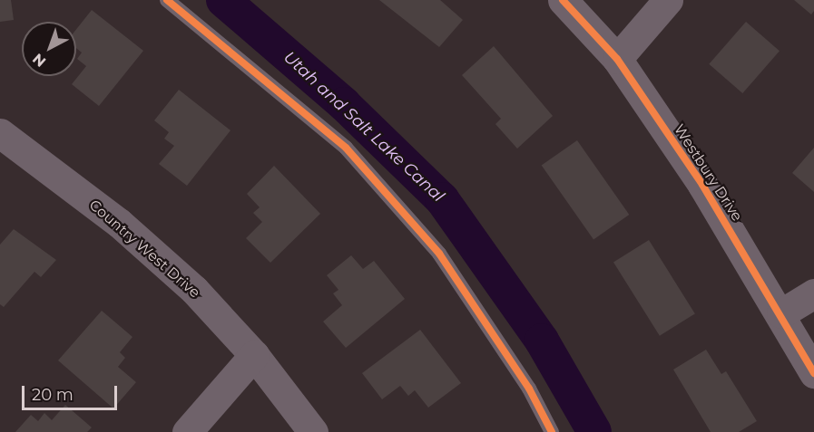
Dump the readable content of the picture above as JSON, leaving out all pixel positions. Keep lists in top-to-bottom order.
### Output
{
  "streets": {
    "street": ["Westbury Drive", "Country West Drive"]
  },
  "water": ["Utah and Salt Lake Canal"],
  "scale_bar": "20 m",
  "north": "bottom left"
}
